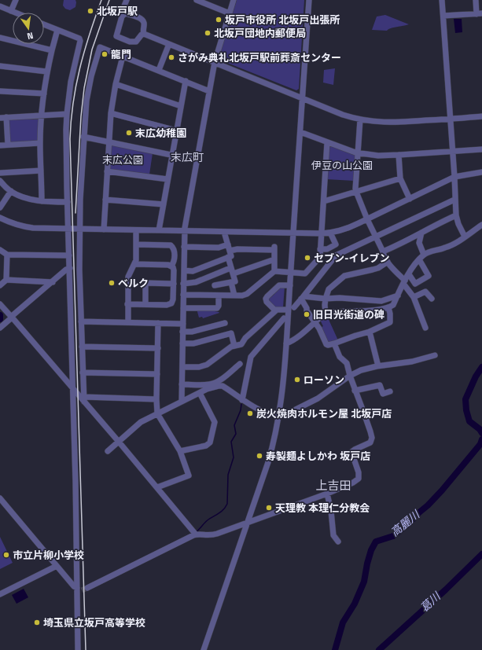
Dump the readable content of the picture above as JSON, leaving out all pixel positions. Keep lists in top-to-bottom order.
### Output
{
  "districts": ["末広町", "上吉田"],
  "water": ["高麗川", "葛川"],
  "parks": ["末広公園", "伊豆の山公園"],
  "places": [
    "北坂戸駅",
    "坂戸市役所 北坂戸出張所",
    "北坂戸団地内郵便局",
    "龍門",
    "さがみ典礼北坂戸駅前葬斎センター",
    "末広幼稚園",
    "セブン-イレブン",
    "ベルク",
    "旧日光街道の碑",
    "ローソン",
    "炭火焼肉ホルモン屋 北坂戸店",
    "寿製麺よしかわ 坂戸店",
    "天理教 本理仁分教会",
    "市立片柳小学校",
    "埼玉県立坂戸高等学校"
  ],
  "north": "bottom"
}
